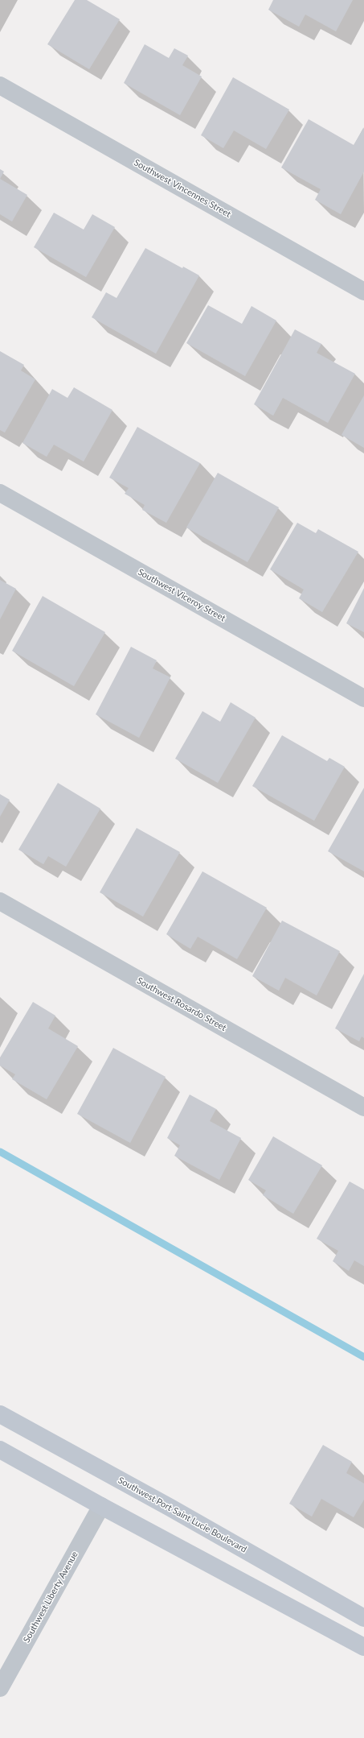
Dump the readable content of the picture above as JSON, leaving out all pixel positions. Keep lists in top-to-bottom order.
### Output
{
  "streets": {
    "main road": ["Southwest Port Saint Lucie Boulevard"],
    "street": [
      "Southwest Vincennes Street",
      "Southwest Viceroy Street",
      "Southwest Rosardo Street",
      "Southwest Liberty Avenue"
    ]
  }
}
